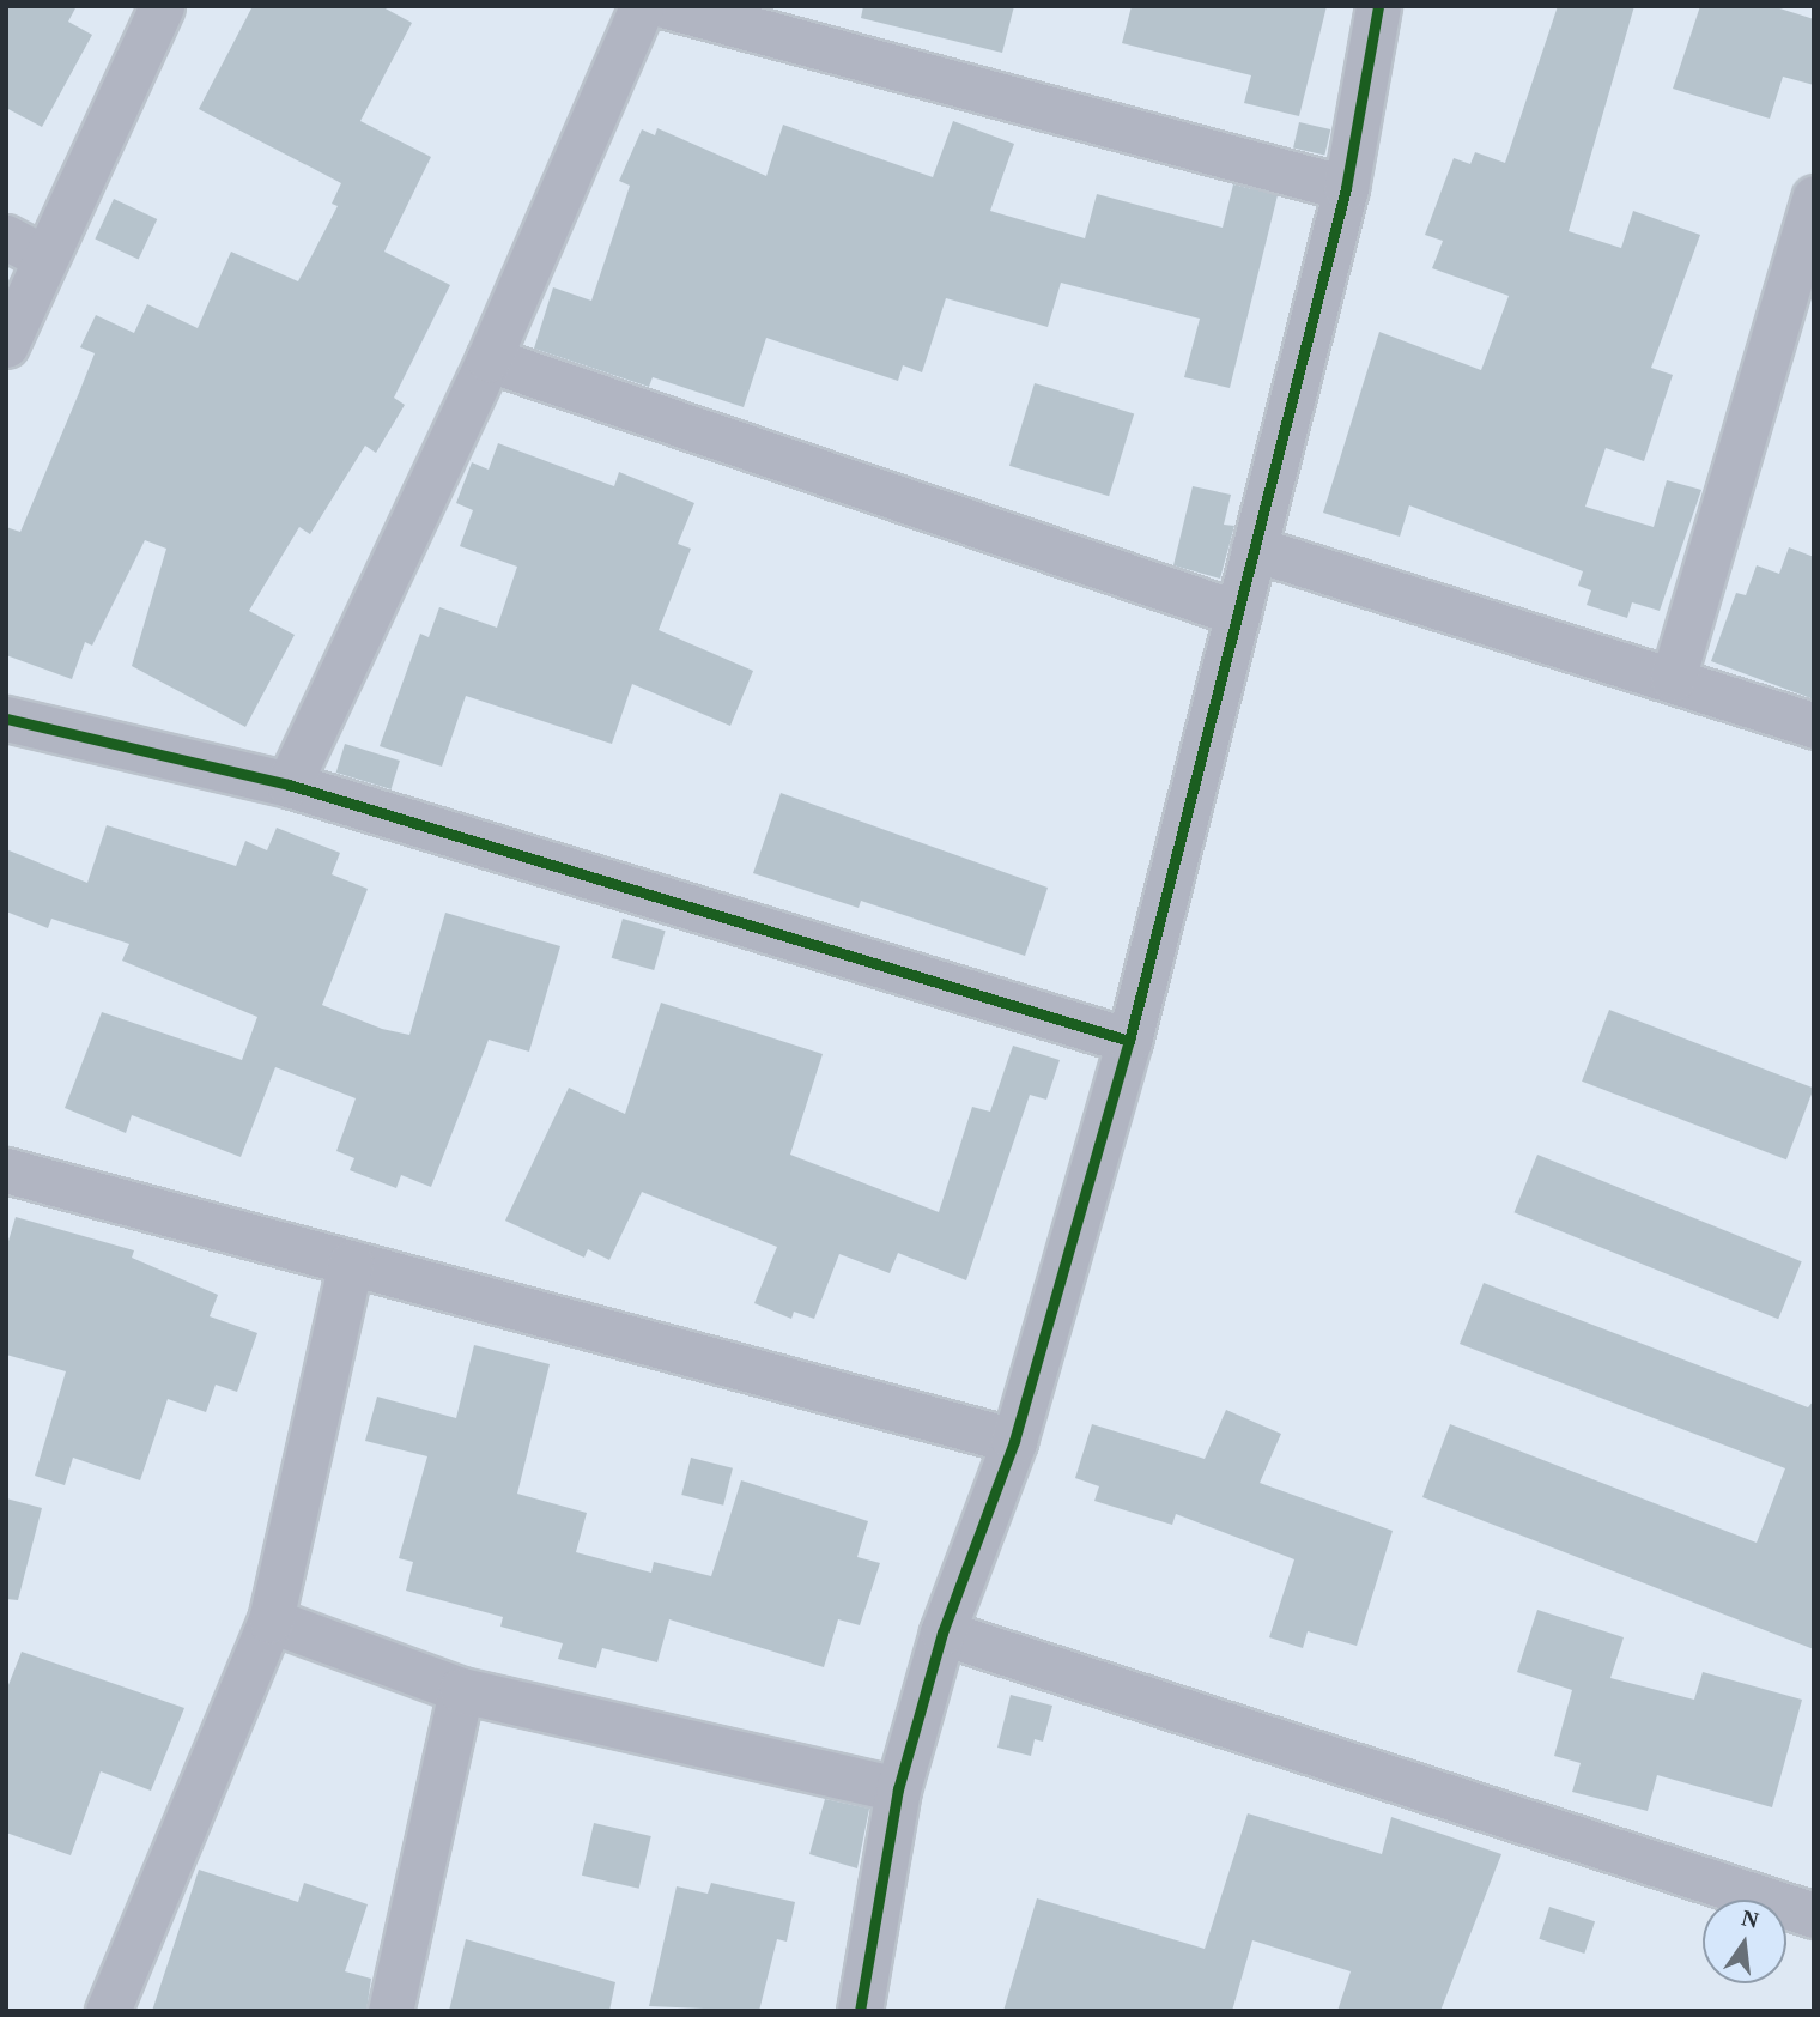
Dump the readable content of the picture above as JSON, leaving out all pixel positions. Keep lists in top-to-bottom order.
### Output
{
  "north": "top"
}
